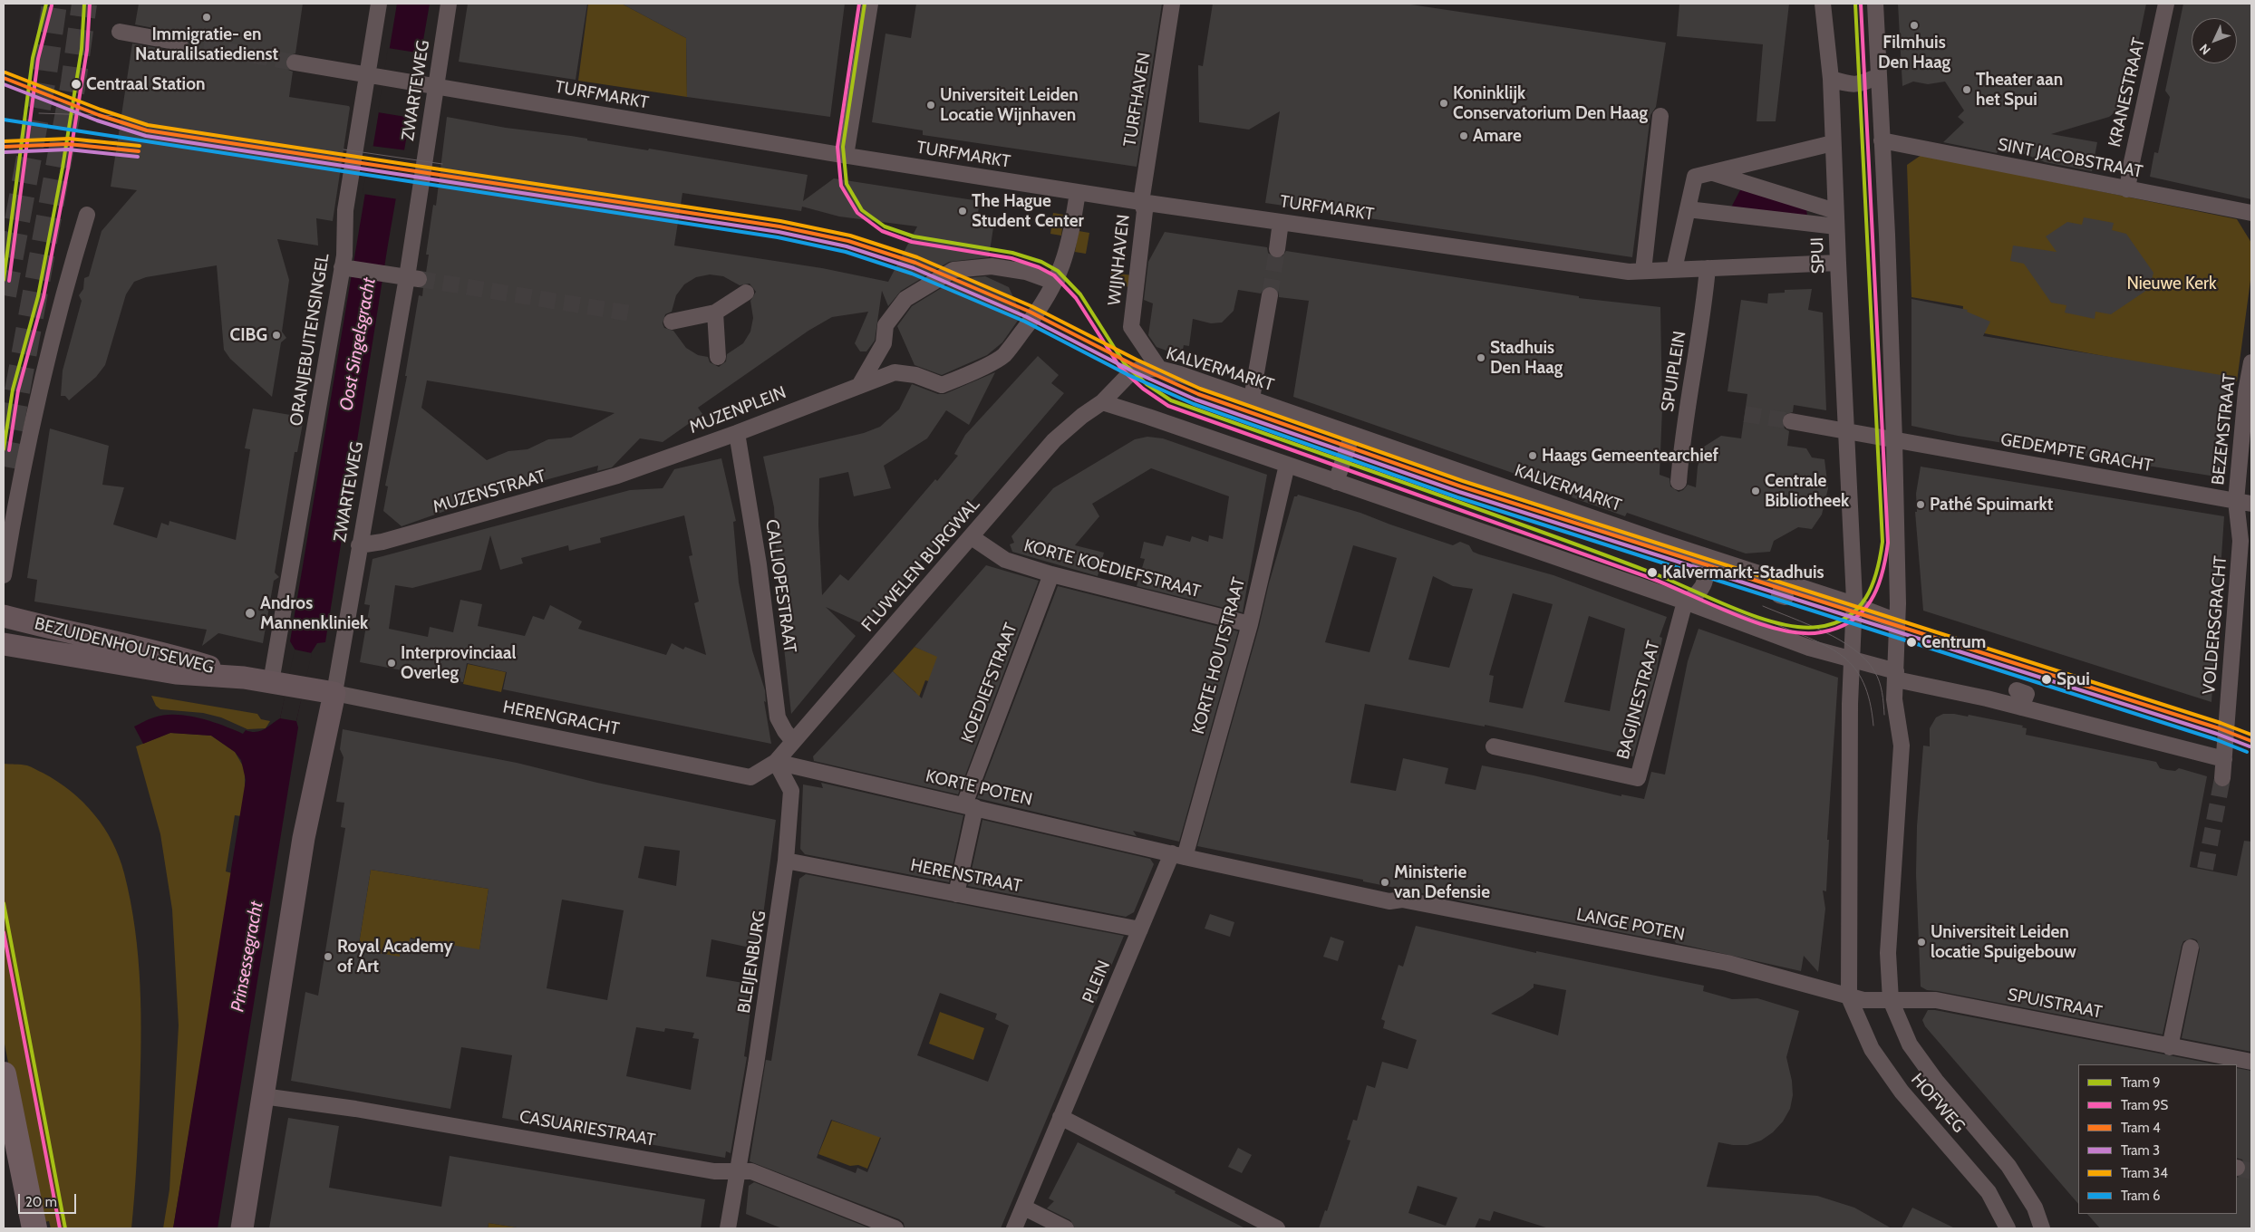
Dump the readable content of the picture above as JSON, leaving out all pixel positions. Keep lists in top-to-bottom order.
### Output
{
  "streets": {
    "street": [
      "ZWARTEWEG",
      "KRANESTRAAT",
      "TURFMARKT",
      "TURFHAVEN",
      "SINT JACOBSTRAAT",
      "SPUI",
      "WIJNHAVEN",
      "ORANJEBUITENSINGEL",
      "KALVERMARKT",
      "SPUIPLEIN",
      "MUZENPLEIN",
      "BEZEMSTRAAT",
      "GEDEMPTE GRACHT",
      "MUZENSTRAAT",
      "FLUWELEN BURGWAL",
      "KORTE KOEDIEFSTRAAT",
      "CALLIOPESTRAAT",
      "VOLDERSGRACHT",
      "BEZUIDENHOUTSEWEG",
      "KORTE HOUTSTRAAT",
      "KOEDIEFSTRAAT",
      "BAGIJNESTRAAT",
      "HERENGRACHT",
      "KORTE POTEN",
      "HERENSTRAAT",
      "LANGE POTEN",
      "BLEIJENBURG",
      "PLEIN",
      "SPUISTRAAT",
      "HOFWEG",
      "CASUARIESTRAAT"
    ]
  },
  "crossings": [
    ["ZWARTEWEG", "TURFMARKT"],
    ["ZWARTEWEG", "MUZENSTRAAT"],
    ["ZWARTEWEG", "BEZUIDENHOUTSEWEG"],
    ["ZWARTEWEG", "HERENGRACHT"],
    ["KRANESTRAAT", "SINT JACOBSTRAAT"],
    ["TURFMARKT", "TURFHAVEN"],
    ["TURFMARKT", "WIJNHAVEN"],
    ["TURFMARKT", "ORANJEBUITENSINGEL"],
    ["TURFHAVEN", "WIJNHAVEN"],
    ["SPUI", "KALVERMARKT"],
    ["SPUI", "LANGE POTEN"],
    ["SPUI", "SPUISTRAAT"],
    ["SPUI", "HOFWEG"],
    ["WIJNHAVEN", "KALVERMARKT"],
    ["ORANJEBUITENSINGEL", "BEZUIDENHOUTSEWEG"],
    ["KALVERMARKT", "FLUWELEN BURGWAL"],
    ["MUZENPLEIN", "MUZENSTRAAT"],
    ["MUZENPLEIN", "CALLIOPESTRAAT"],
    ["BEZEMSTRAAT", "GEDEMPTE GRACHT"],
    ["BEZEMSTRAAT", "VOLDERSGRACHT"],
    ["GEDEMPTE GRACHT", "VOLDERSGRACHT"],
    ["FLUWELEN BURGWAL", "KORTE KOEDIEFSTRAAT"],
    ["FLUWELEN BURGWAL", "CALLIOPESTRAAT"],
    ["FLUWELEN BURGWAL", "HERENGRACHT"],
    ["FLUWELEN BURGWAL", "KORTE POTEN"],
    ["FLUWELEN BURGWAL", "BLEIJENBURG"],
    ["KORTE KOEDIEFSTRAAT", "KORTE HOUTSTRAAT"],
    ["KORTE KOEDIEFSTRAAT", "KOEDIEFSTRAAT"],
    ["BEZUIDENHOUTSEWEG", "HERENGRACHT"],
    ["KORTE HOUTSTRAAT", "KORTE POTEN"],
    ["KORTE HOUTSTRAAT", "LANGE POTEN"],
    ["KORTE HOUTSTRAAT", "PLEIN"],
    ["KOEDIEFSTRAAT", "KORTE POTEN"],
    ["KOEDIEFSTRAAT", "HERENSTRAAT"],
    ["HERENGRACHT", "KORTE POTEN"],
    ["HERENGRACHT", "BLEIJENBURG"],
    ["KORTE POTEN", "LANGE POTEN"],
    ["KORTE POTEN", "BLEIJENBURG"],
    ["KORTE POTEN", "PLEIN"],
    ["HERENSTRAAT", "BLEIJENBURG"],
    ["HERENSTRAAT", "PLEIN"],
    ["LANGE POTEN", "PLEIN"],
    ["LANGE POTEN", "SPUISTRAAT"],
    ["LANGE POTEN", "HOFWEG"],
    ["BLEIJENBURG", "CASUARIESTRAAT"],
    ["SPUISTRAAT", "HOFWEG"]
  ],
  "water": ["Oost Singelsgracht", "Prinsessegracht"],
  "parks": ["Nieuwe Kerk"],
  "places": [
    "Immigratie- en Naturalilsatiedienst",
    "Filmhuis Den Haag",
    "Centraal Station",
    "Theater aan het Spui",
    "Koninklijk Conservatorium Den Haag",
    "Universiteit Leiden Locatie Wijnhaven",
    "Amare",
    "The Hague Student Center",
    "CIBG",
    "Stadhuis Den Haag",
    "Haags Gemeentearchief",
    "Centrale Bibliotheek",
    "Pathé Spuimarkt",
    "Kalvermarkt-Stadhuis",
    "Andros Mannenkliniek",
    "Centrum",
    "Interprovinciaal Overleg",
    "Spui",
    "Ministerie van Defensie",
    "Universiteit Leiden locatie Spuigebouw",
    "Royal Academy of Art"
  ],
  "lines": [
    "tram line 9",
    "tram line 9S",
    "tram line 34",
    "tram line 4",
    "tram line 3",
    "tram line 6"
  ],
  "legend": [
    "Tram 9",
    "Tram 9S",
    "Tram 4",
    "Tram 3",
    "Tram 34",
    "Tram 6"
  ],
  "scale_bar": "20 m",
  "north": "bottom left"
}
